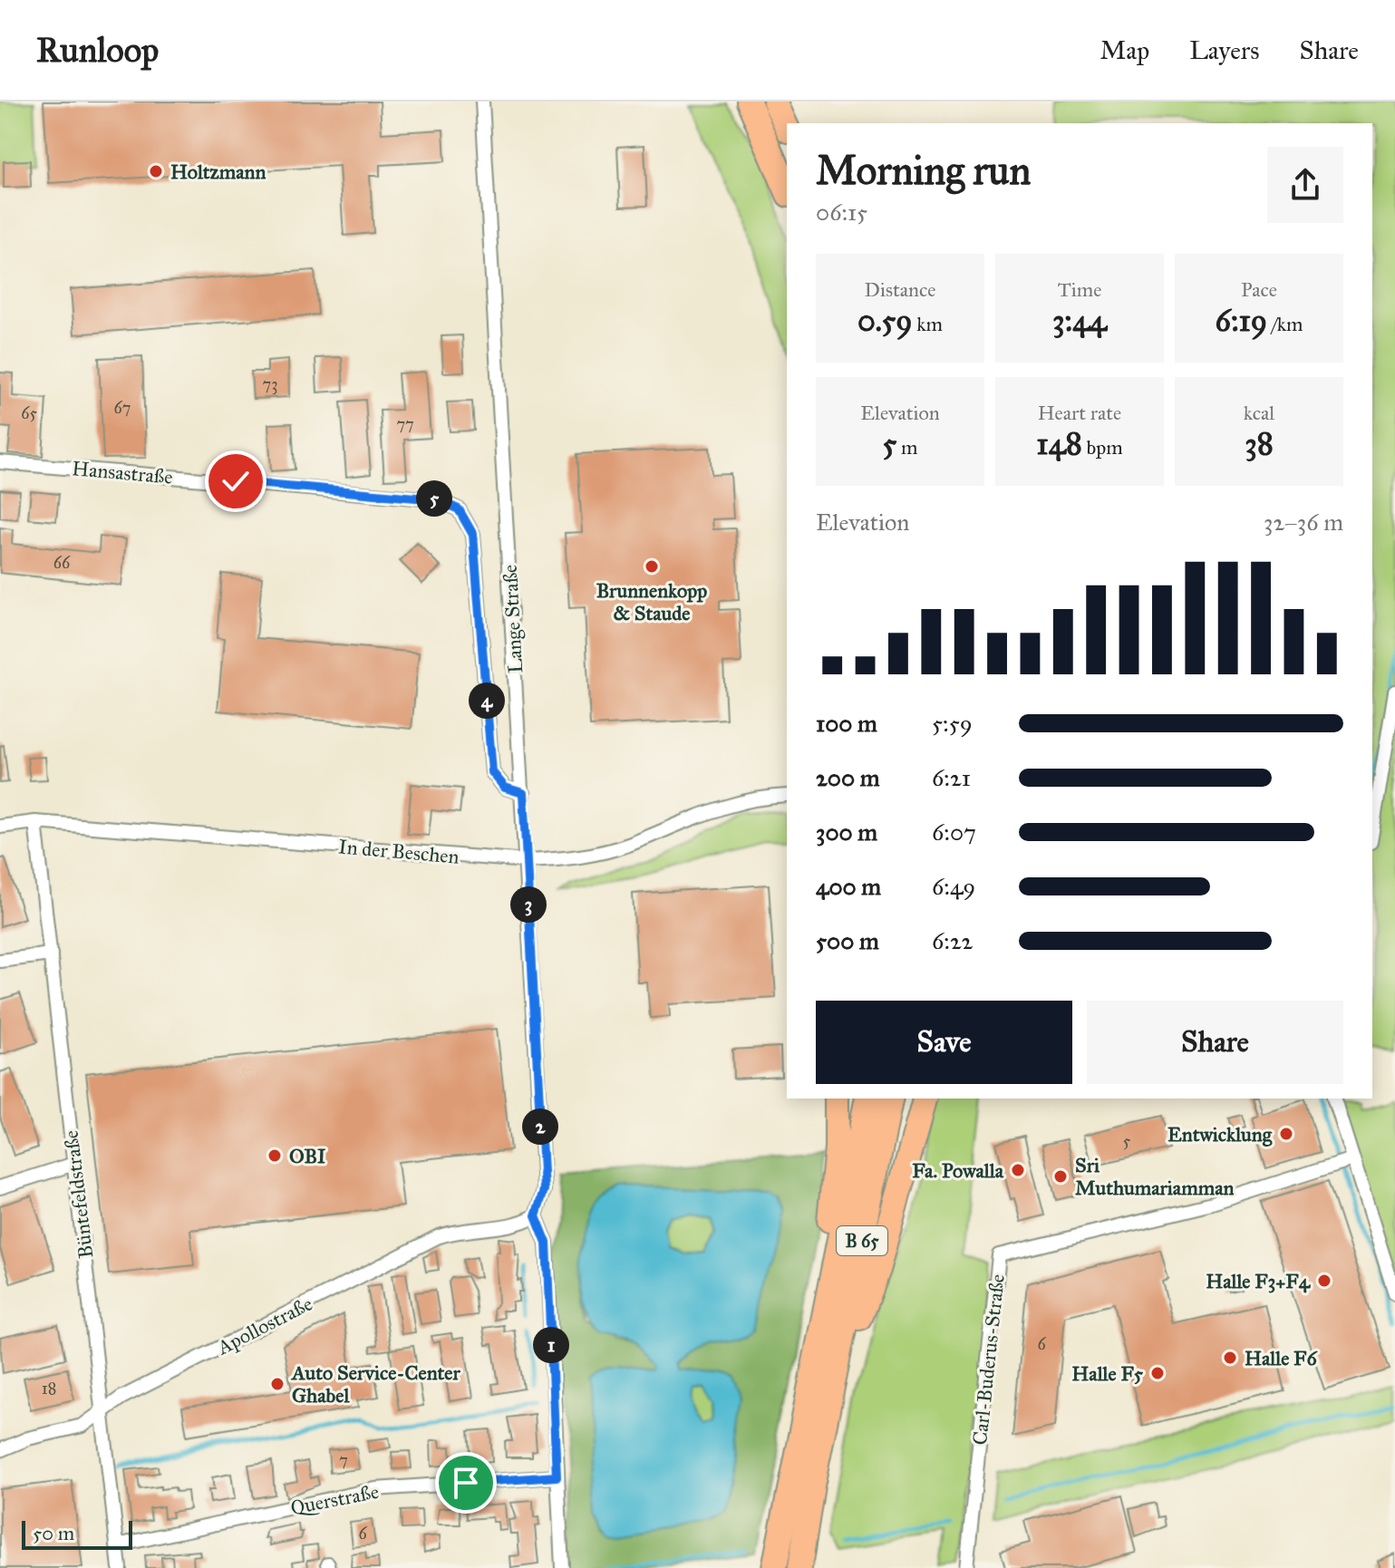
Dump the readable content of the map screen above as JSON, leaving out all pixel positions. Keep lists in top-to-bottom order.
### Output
{
  "streets": {
    "highway": ["B 65"],
    "street": [
      "Hansastraße",
      "Lange Straße",
      "In der Beschen",
      "Büntefeldstraße",
      "Apollostraße",
      "Carl-Buderus-Straße",
      "Querstraße"
    ]
  },
  "crossings": [
    ["Hansastraße", "Lange Straße"],
    ["Lange Straße", "In der Beschen"],
    ["Lange Straße", "Apollostraße"],
    ["In der Beschen", "Büntefeldstraße"],
    ["Büntefeldstraße", "Apollostraße"],
    ["Büntefeldstraße", "Querstraße"]
  ],
  "places": [
    "Holtzmann",
    "Brunnenkopp & Staude",
    "Entwicklung",
    "OBI",
    "Fa. Powalla",
    "Sri Muthumariamman",
    "Halle F3+F4",
    "Halle F6",
    "Halle F5",
    "Auto Service-Center Ghabel"
  ],
  "house_numbers": [
    "73",
    "67",
    "65",
    "77",
    "66",
    "5",
    "6",
    "18",
    "7",
    "6"
  ],
  "scale_bar": "50 m",
  "page": {
    "header": "Runloop",
    "nav": ["Map", "Layers", "Share"],
    "heading": ["Morning run", "06:15"],
    "stats": [
      ["Distance", "0.59 km"],
      ["Time", "3:44"],
      ["Pace", "6:19 /km"],
      ["Elevation", "5 m"],
      ["Heart rate", "148 bpm"],
      ["kcal", "38"]
    ],
    "pins": [
      "5",
      "4",
      "3",
      "2",
      "1"
    ],
    "chart": ["Elevation", "32–36 m"],
    "list": [
      {
        "name": "100 m",
        "note": "5:59"
      },
      {
        "name": "200 m",
        "note": "6:21"
      },
      {
        "name": "300 m",
        "note": "6:07"
      },
      {
        "name": "400 m",
        "note": "6:49"
      },
      {
        "name": "500 m",
        "note": "6:22"
      }
    ],
    "buttons": ["Save", "Share"],
    "scale": "50 m"
  }
}
